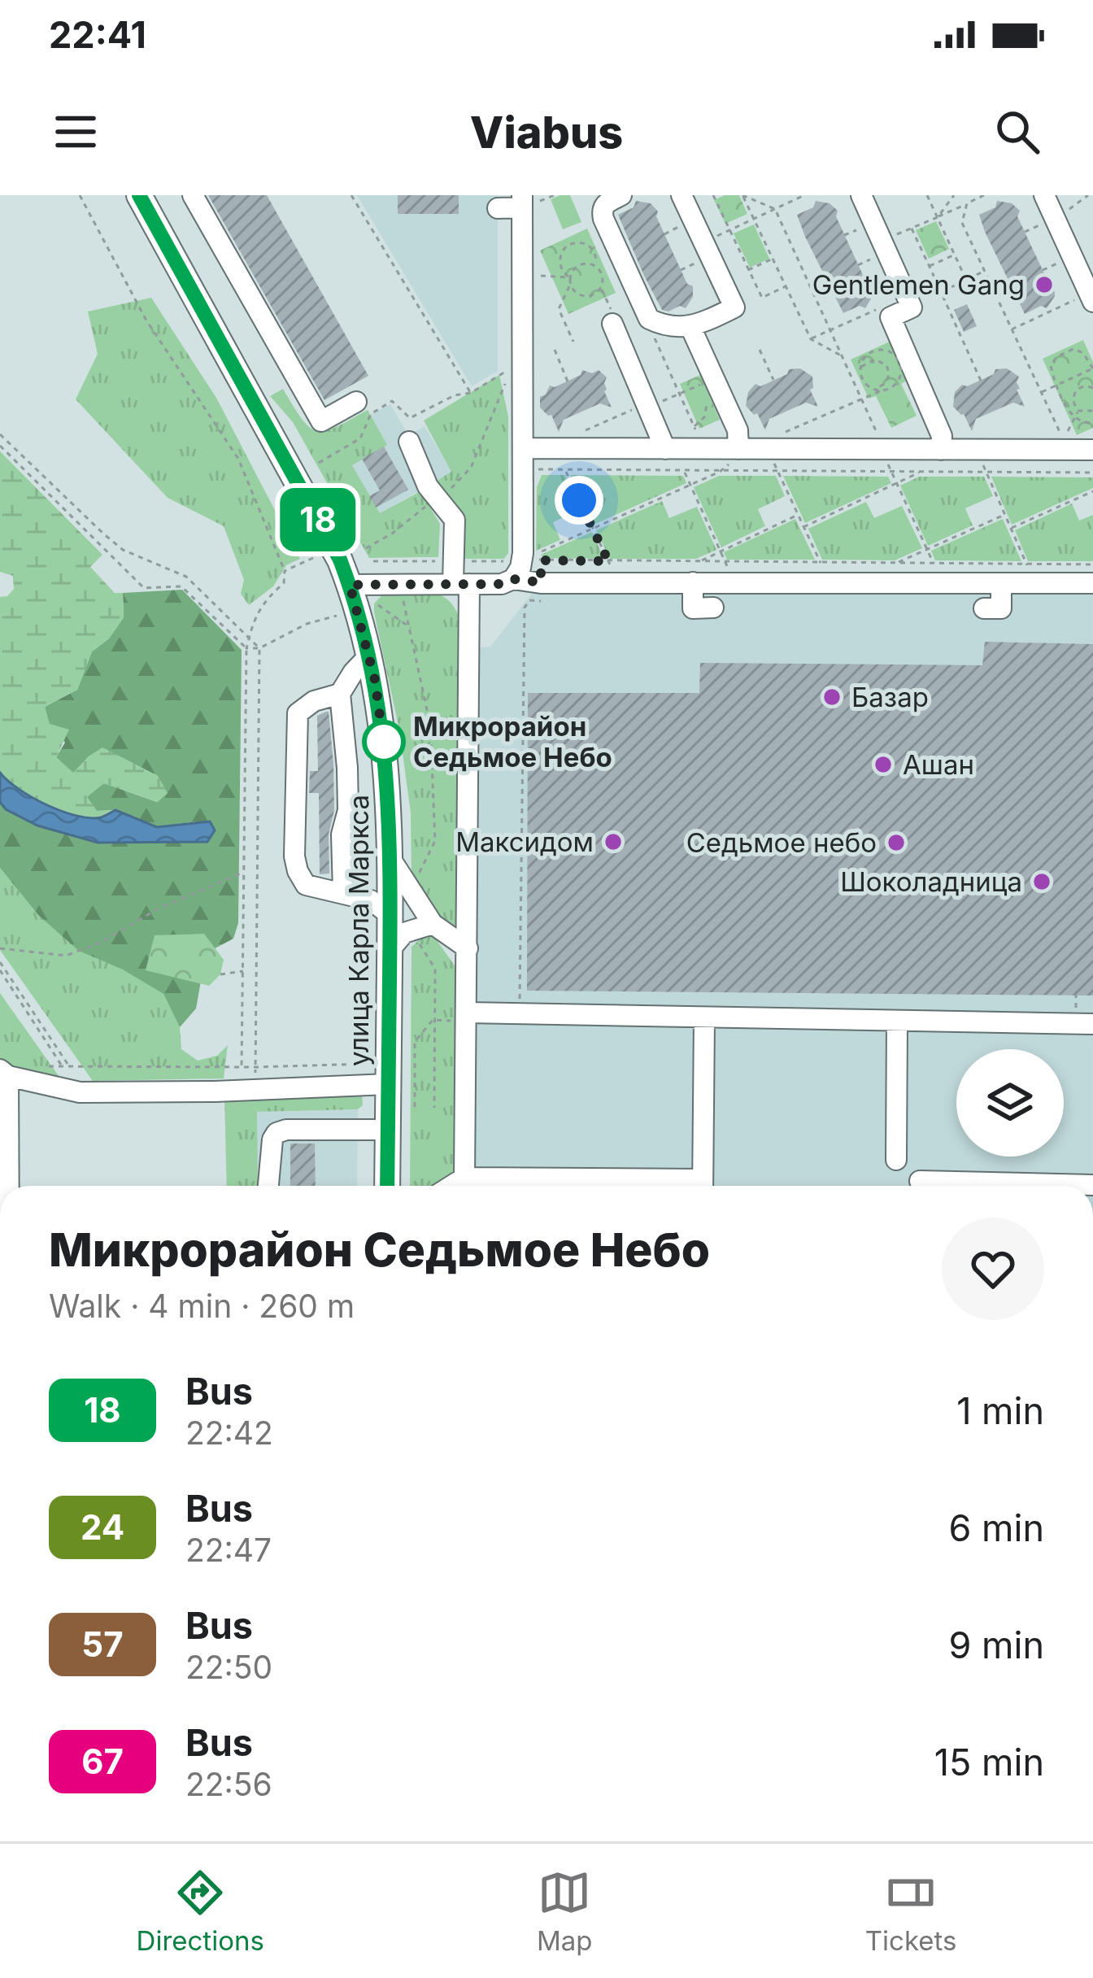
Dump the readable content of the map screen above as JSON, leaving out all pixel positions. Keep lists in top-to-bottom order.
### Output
{
  "streets": {
    "main road": ["улица Карла Маркса"]
  },
  "places": [
    "Gentlemen Gang",
    "Базар",
    "Микрорайон Седьмое Небо",
    "Ашан",
    "Максидом",
    "Седьмое небо",
    "Шоколадница"
  ],
  "lines": ["bus line 18"],
  "page": {
    "status": "22:41",
    "header": "Viabus",
    "on_map": "18",
    "heading": ["Микрорайон Седьмое Небо", "Walk · 4 min · 260 m"],
    "list": [
      {
        "mark": "18",
        "name": "Bus",
        "note": "22:42",
        "value": "1 min"
      },
      {
        "mark": "24",
        "name": "Bus",
        "note": "22:47",
        "value": "6 min"
      },
      {
        "mark": "57",
        "name": "Bus",
        "note": "22:50",
        "value": "9 min"
      },
      {
        "mark": "67",
        "name": "Bus",
        "note": "22:56",
        "value": "15 min"
      }
    ],
    "tabs": ["Directions", "Map", "Tickets"]
  }
}
